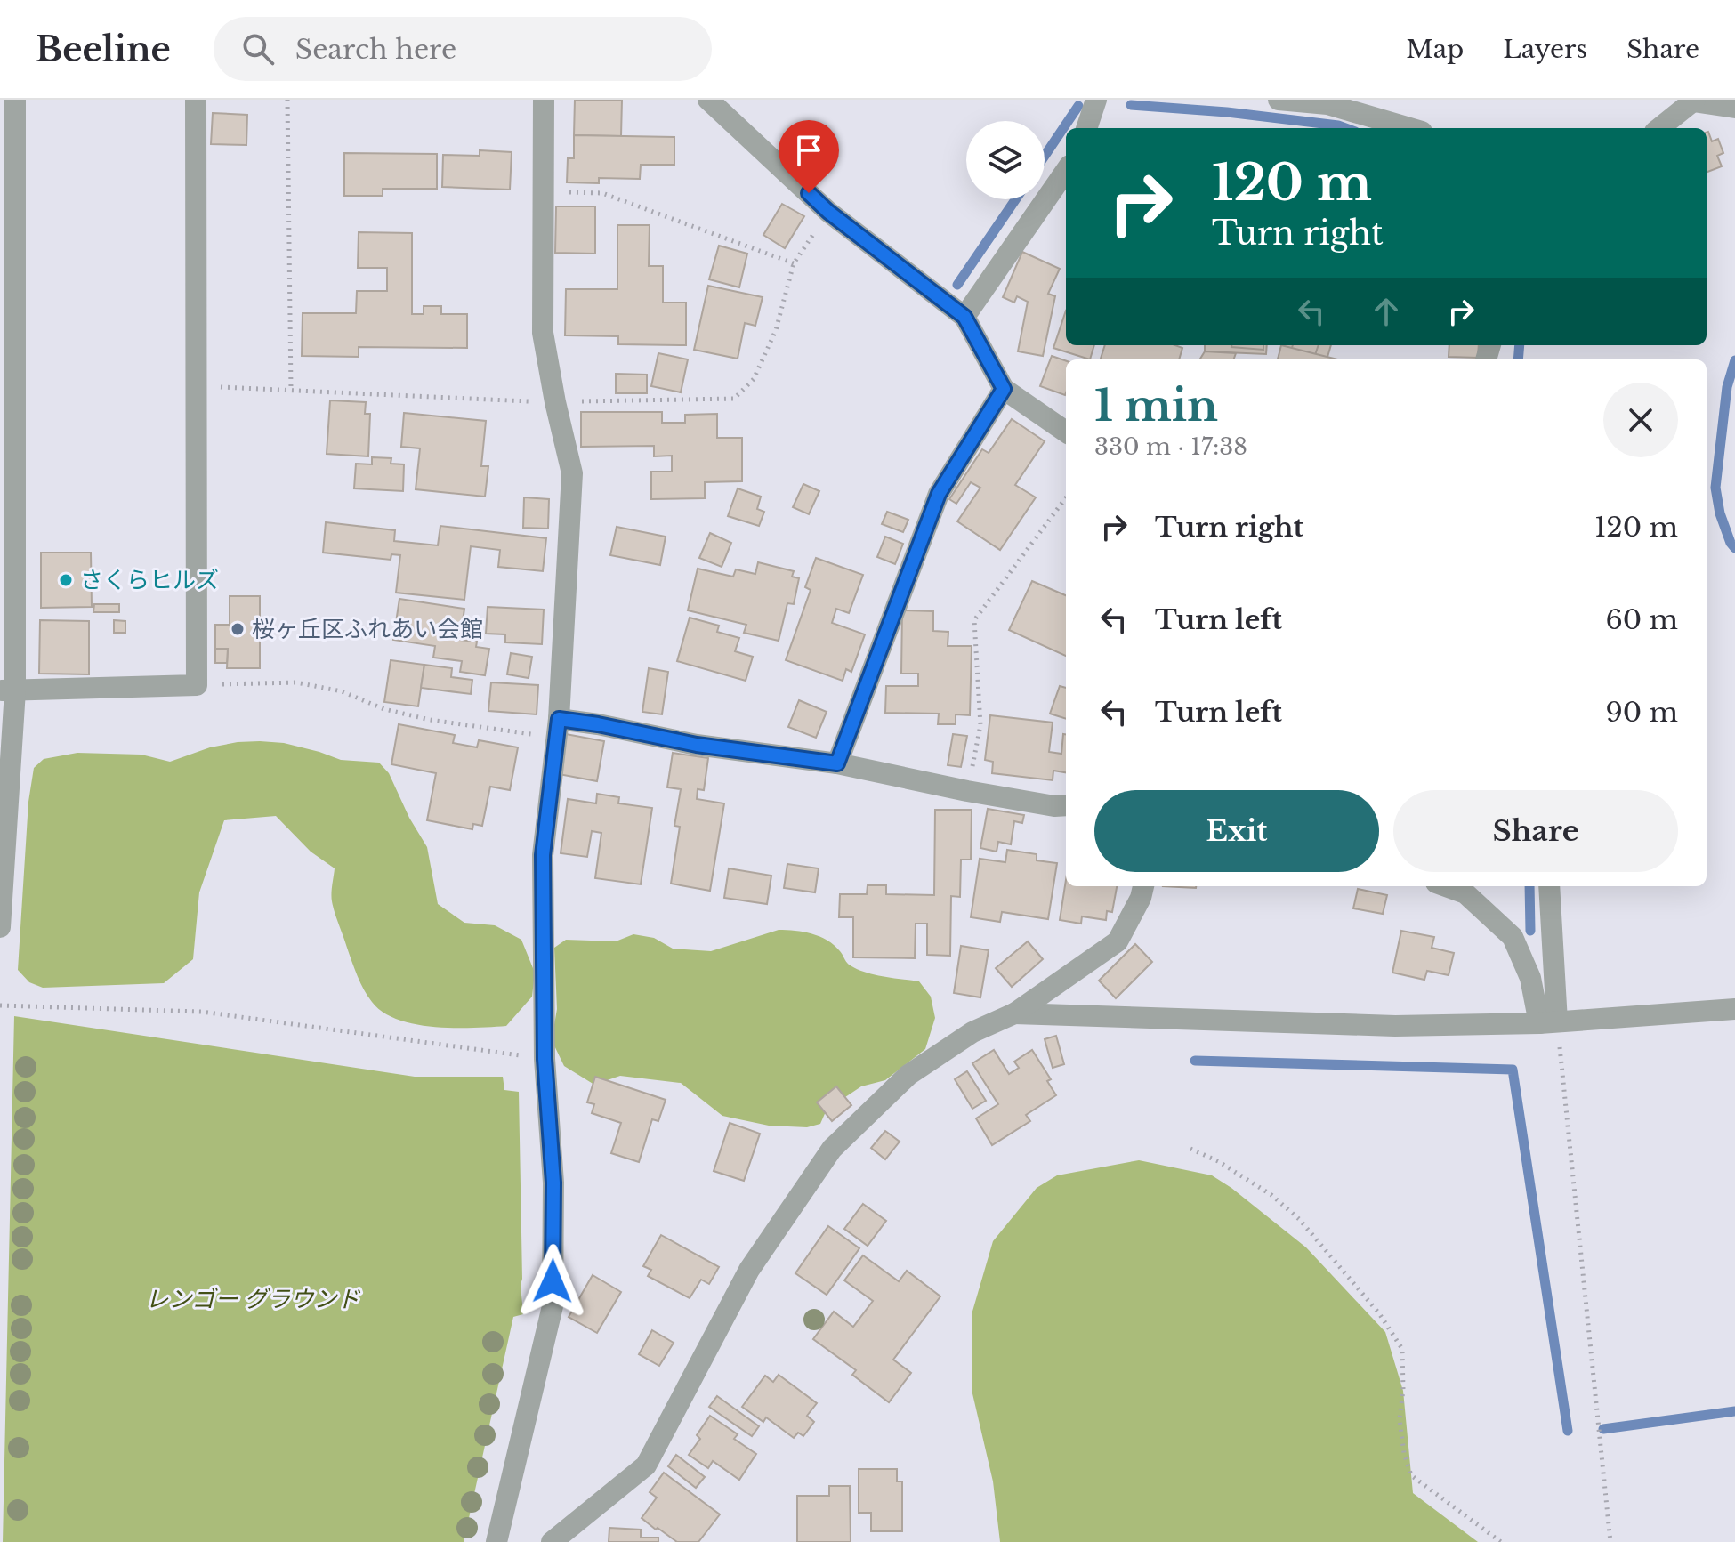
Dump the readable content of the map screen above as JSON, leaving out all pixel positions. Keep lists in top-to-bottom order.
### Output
{
  "parks": ["レンゴー グラウンド"],
  "places": ["さくらヒルズ", "桜ヶ丘区ふれあい会館"],
  "page": {
    "header": "Beeline",
    "search": "Search here",
    "nav": ["Map", "Layers", "Share"],
    "turn": ["120 m", "Turn right"],
    "heading": ["1 min", "330 m · 17:38"],
    "list": [
      {
        "name": "Turn right",
        "value": "120 m"
      },
      {
        "name": "Turn left",
        "value": "60 m"
      },
      {
        "name": "Turn left",
        "value": "90 m"
      }
    ],
    "buttons": ["Exit", "Share"]
  }
}
